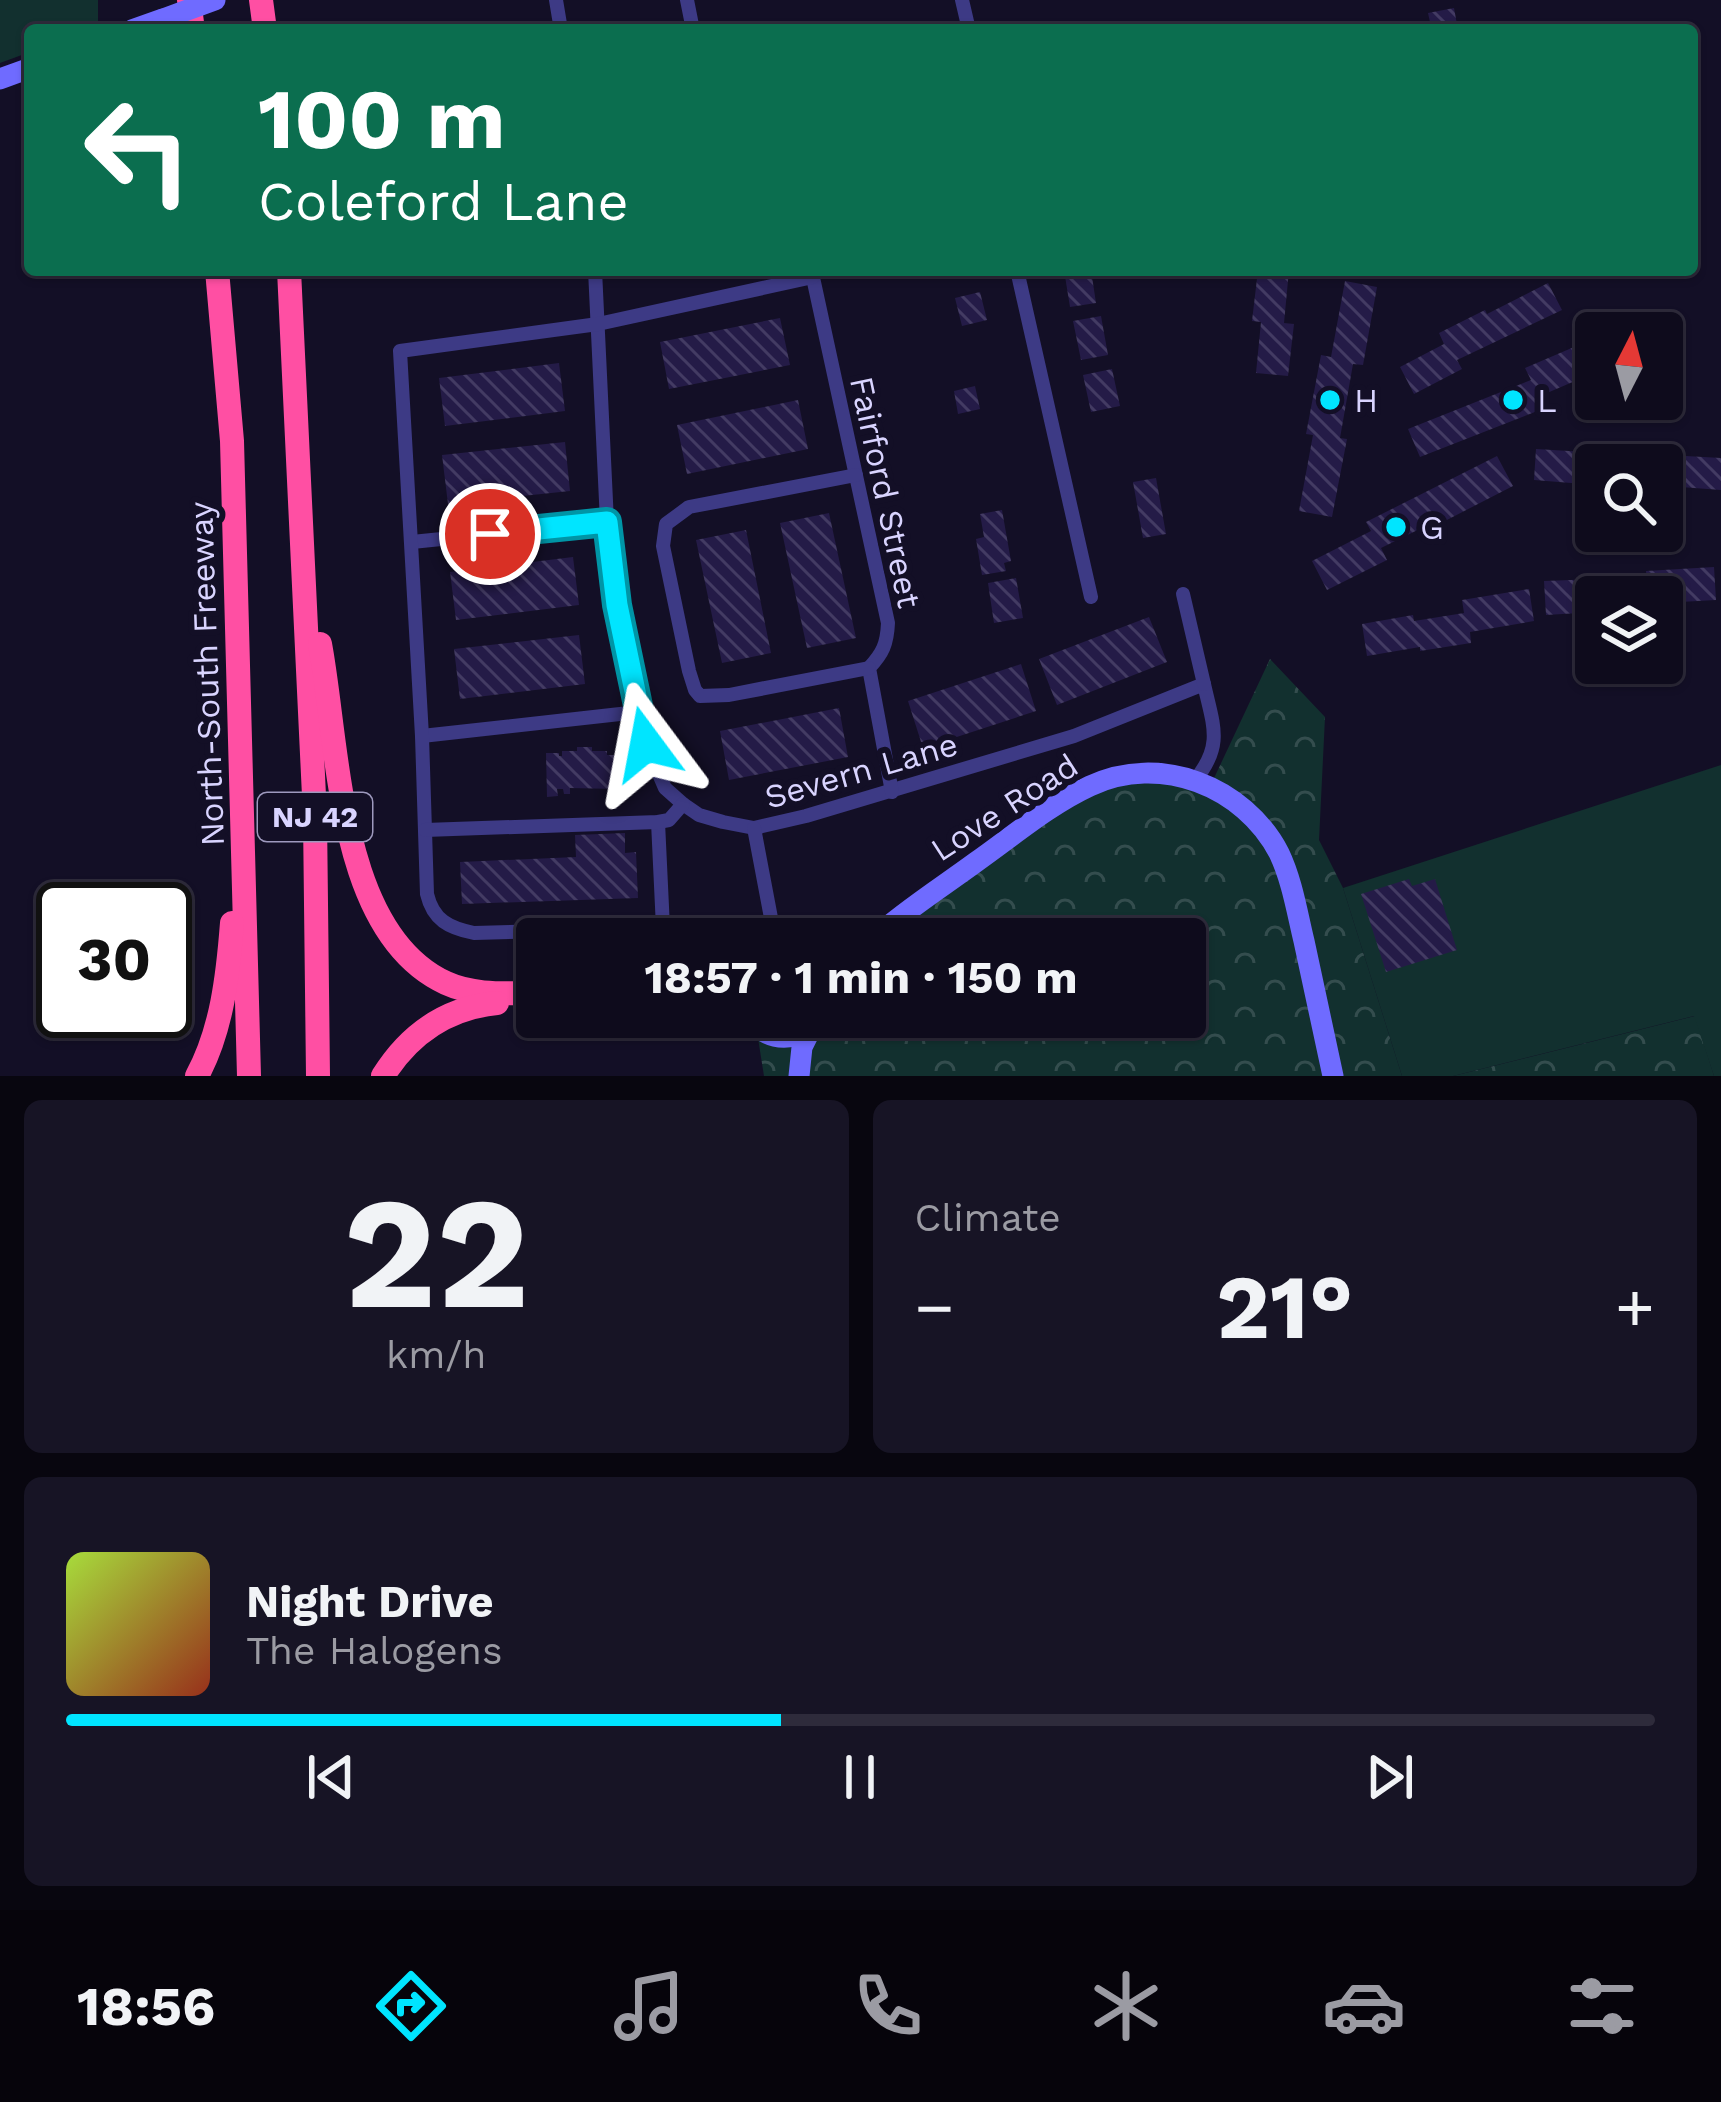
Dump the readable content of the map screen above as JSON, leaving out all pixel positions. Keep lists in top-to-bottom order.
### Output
{
  "streets": {
    "highway": ["North-South Freeway", "NJ 42"],
    "street": ["Fairford Street", "Severn Lane", "Love Road"]
  },
  "crossings": [
    ["Fairford Street", "Severn Lane"]
  ],
  "places": ["H", "L", "G"],
  "north": "top",
  "page": {
    "turn": ["100 m", "Coleford Lane"],
    "limit": "30",
    "trip": "18:57 · 1 min · 150 m",
    "tile": [
      ["22", "km/h"],
      "Climate"
    ],
    "heat": ["−", "21°", "+"],
    "song": ["Night Drive", "The Halogens"],
    "tabs": "18:56"
  }
}
